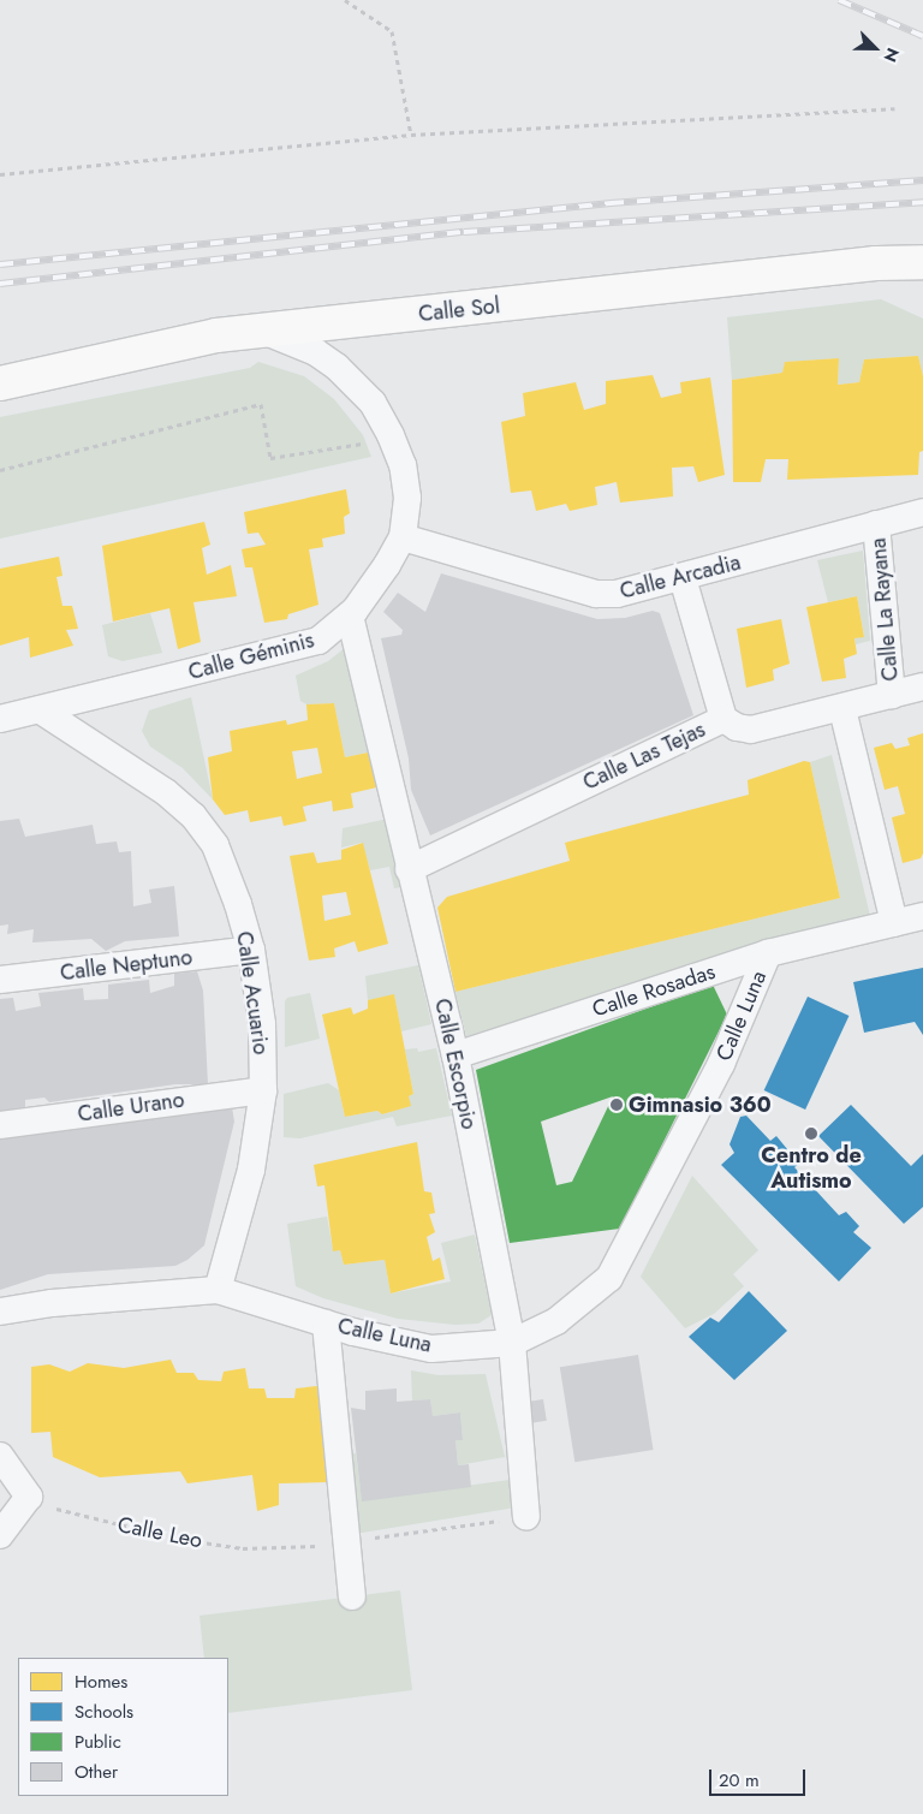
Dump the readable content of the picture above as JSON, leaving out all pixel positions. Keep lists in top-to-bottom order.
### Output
{
  "streets": {
    "street": [
      "Calle Sol",
      "Calle Arcadia",
      "Calle La Rayana",
      "Calle Géminis",
      "Calle Las Tejas",
      "Calle Neptuno",
      "Calle Rosadas",
      "Calle Acuario",
      "Calle Luna",
      "Calle Escorpio",
      "Calle Urano"
    ],
    "path": ["Calle Leo"]
  },
  "crossings": [
    ["Calle Sol", "Calle Géminis"],
    ["Calle Arcadia", "Calle La Rayana"],
    ["Calle Arcadia", "Calle Géminis"],
    ["Calle La Rayana", "Calle Las Tejas"],
    ["Calle Géminis", "Calle Acuario"],
    ["Calle Géminis", "Calle Escorpio"],
    ["Calle Las Tejas", "Calle Escorpio"],
    ["Calle Neptuno", "Calle Acuario"],
    ["Calle Rosadas", "Calle Luna"],
    ["Calle Rosadas", "Calle Escorpio"],
    ["Calle Acuario", "Calle Luna"],
    ["Calle Acuario", "Calle Urano"],
    ["Calle Luna", "Calle Escorpio"],
    ["Calle Escorpio", "Calle Leo"]
  ],
  "places": ["Gimnasio 360", "Centro de Autismo"],
  "legend": [
    "Homes",
    "Schools",
    "Public",
    "Other"
  ],
  "scale_bar": "20 m",
  "north": "bottom right"
}
